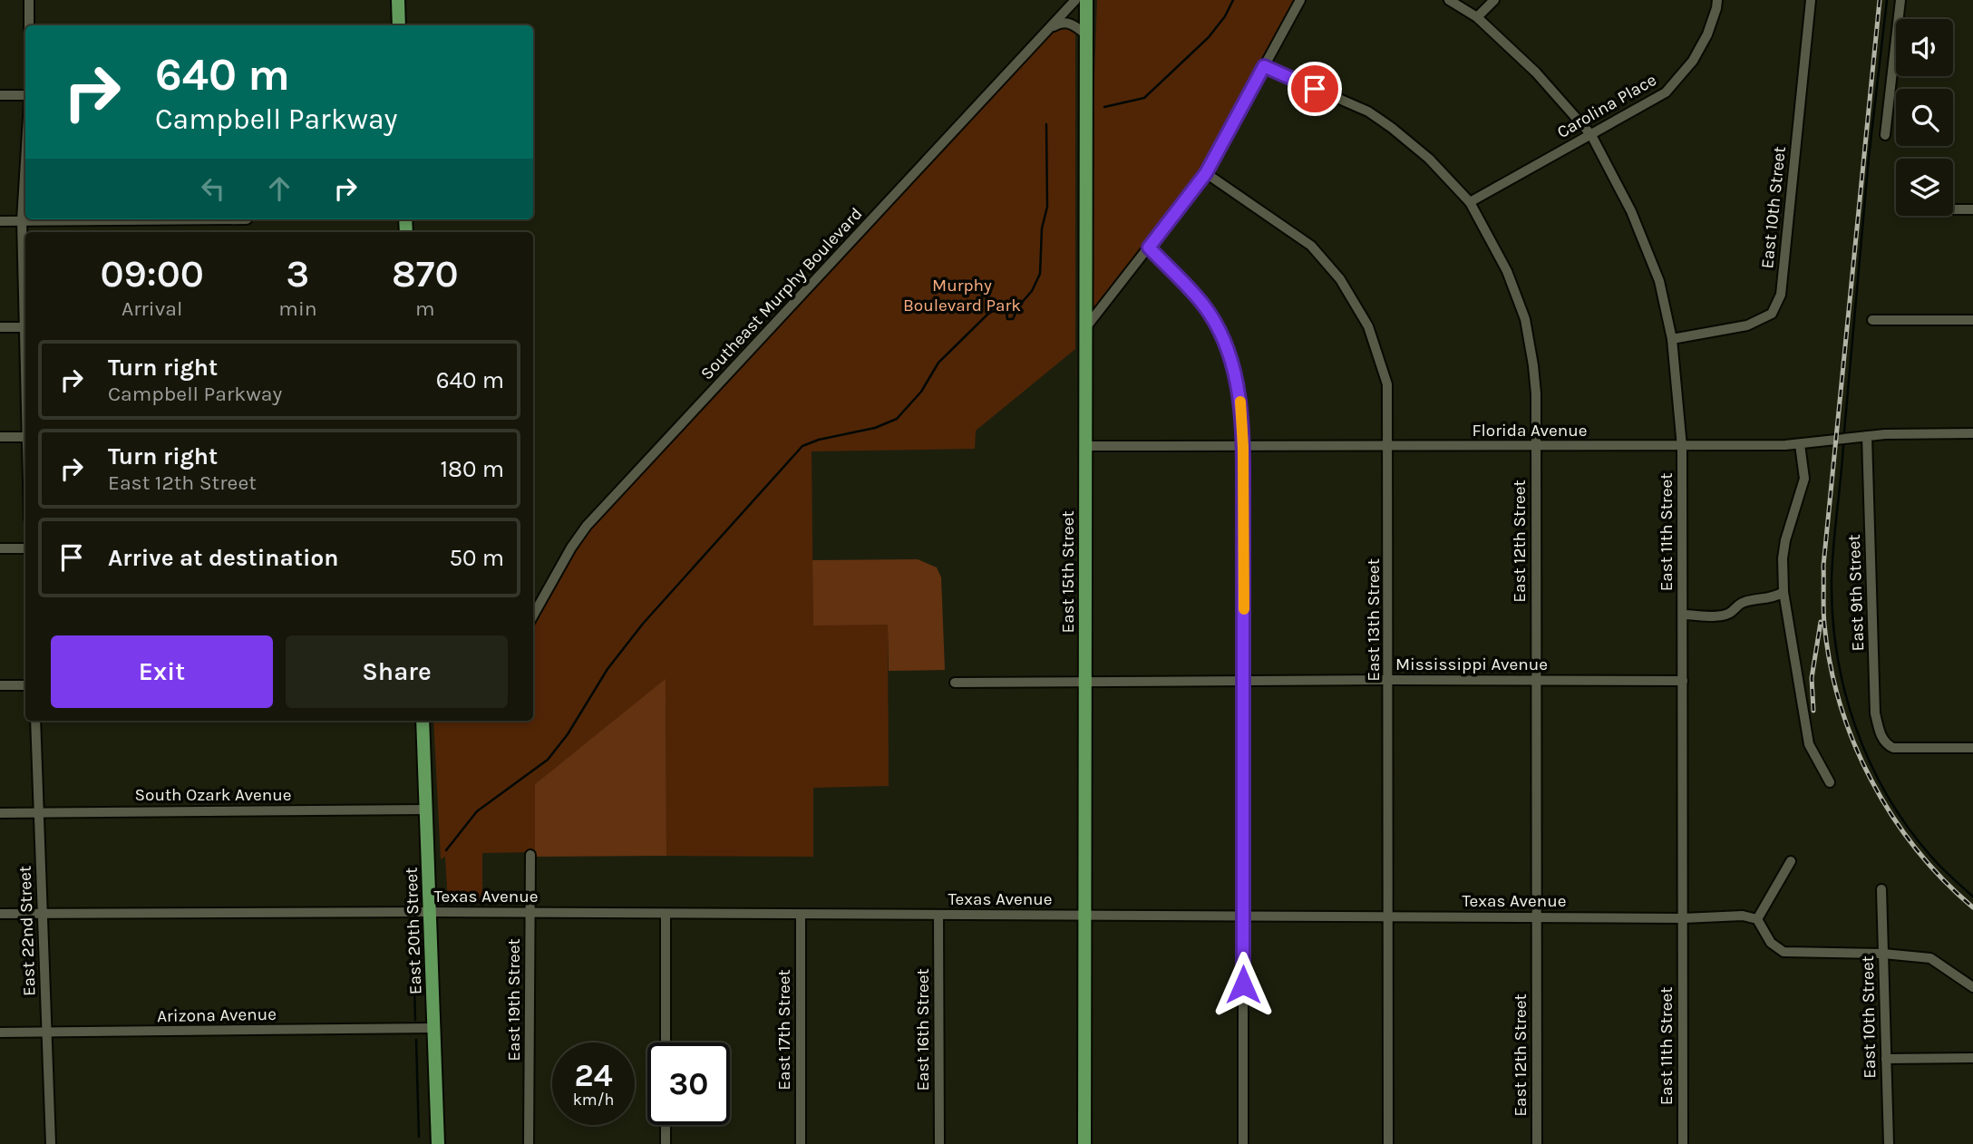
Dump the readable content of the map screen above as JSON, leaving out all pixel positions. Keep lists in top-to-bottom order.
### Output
{
  "streets": {
    "main road": ["East 15th Street", "East 20th Street"],
    "street": [
      "Carolina Place",
      "East 10th Street",
      "Southeast Murphy Boulevard",
      "Florida Avenue",
      "East 11th Street",
      "East 12th Street",
      "East 9th Street",
      "East 13th Street",
      "Mississippi Avenue",
      "South Ozark Avenue",
      "Texas Avenue",
      "East 22nd Street",
      "East 19th Street",
      "Arizona Avenue",
      "East 17th Street",
      "East 16th Street"
    ]
  },
  "crossings": [
    ["Carolina Place", "East 11th Street"],
    ["Carolina Place", "East 12th Street"],
    ["East 10th Street", "East 11th Street"],
    ["Florida Avenue", "East 11th Street"],
    ["Florida Avenue", "East 12th Street"],
    ["Florida Avenue", "East 15th Street"],
    ["Florida Avenue", "East 9th Street"],
    ["Florida Avenue", "East 13th Street"],
    ["East 11th Street", "Mississippi Avenue"],
    ["East 11th Street", "Texas Avenue"],
    ["East 12th Street", "Mississippi Avenue"],
    ["East 12th Street", "Texas Avenue"],
    ["East 15th Street", "Mississippi Avenue"],
    ["East 15th Street", "Texas Avenue"],
    ["East 13th Street", "Mississippi Avenue"],
    ["East 13th Street", "Texas Avenue"],
    ["South Ozark Avenue", "East 22nd Street"],
    ["South Ozark Avenue", "East 20th Street"],
    ["Texas Avenue", "East 22nd Street"],
    ["Texas Avenue", "East 20th Street"],
    ["Texas Avenue", "East 19th Street"],
    ["Texas Avenue", "East 17th Street"],
    ["Texas Avenue", "East 16th Street"],
    ["East 22nd Street", "Arizona Avenue"],
    ["East 20th Street", "Arizona Avenue"]
  ],
  "parks": ["Murphy Boulevard Park"],
  "page": {
    "turn": ["640 m", "Campbell Parkway"],
    "eta": [
      "09:00",
      "Arrival",
      "3",
      "min",
      "870",
      "m"
    ],
    "list": [
      {
        "name": "Turn right",
        "note": "Campbell Parkway",
        "value": "640 m"
      },
      {
        "name": "Turn right",
        "note": "East 12th Street",
        "value": "180 m"
      },
      {
        "name": "Arrive at destination",
        "value": "50 m"
      }
    ],
    "buttons": ["Exit", "Share"],
    "speed": "24 km/h",
    "limit": "30"
  }
}
